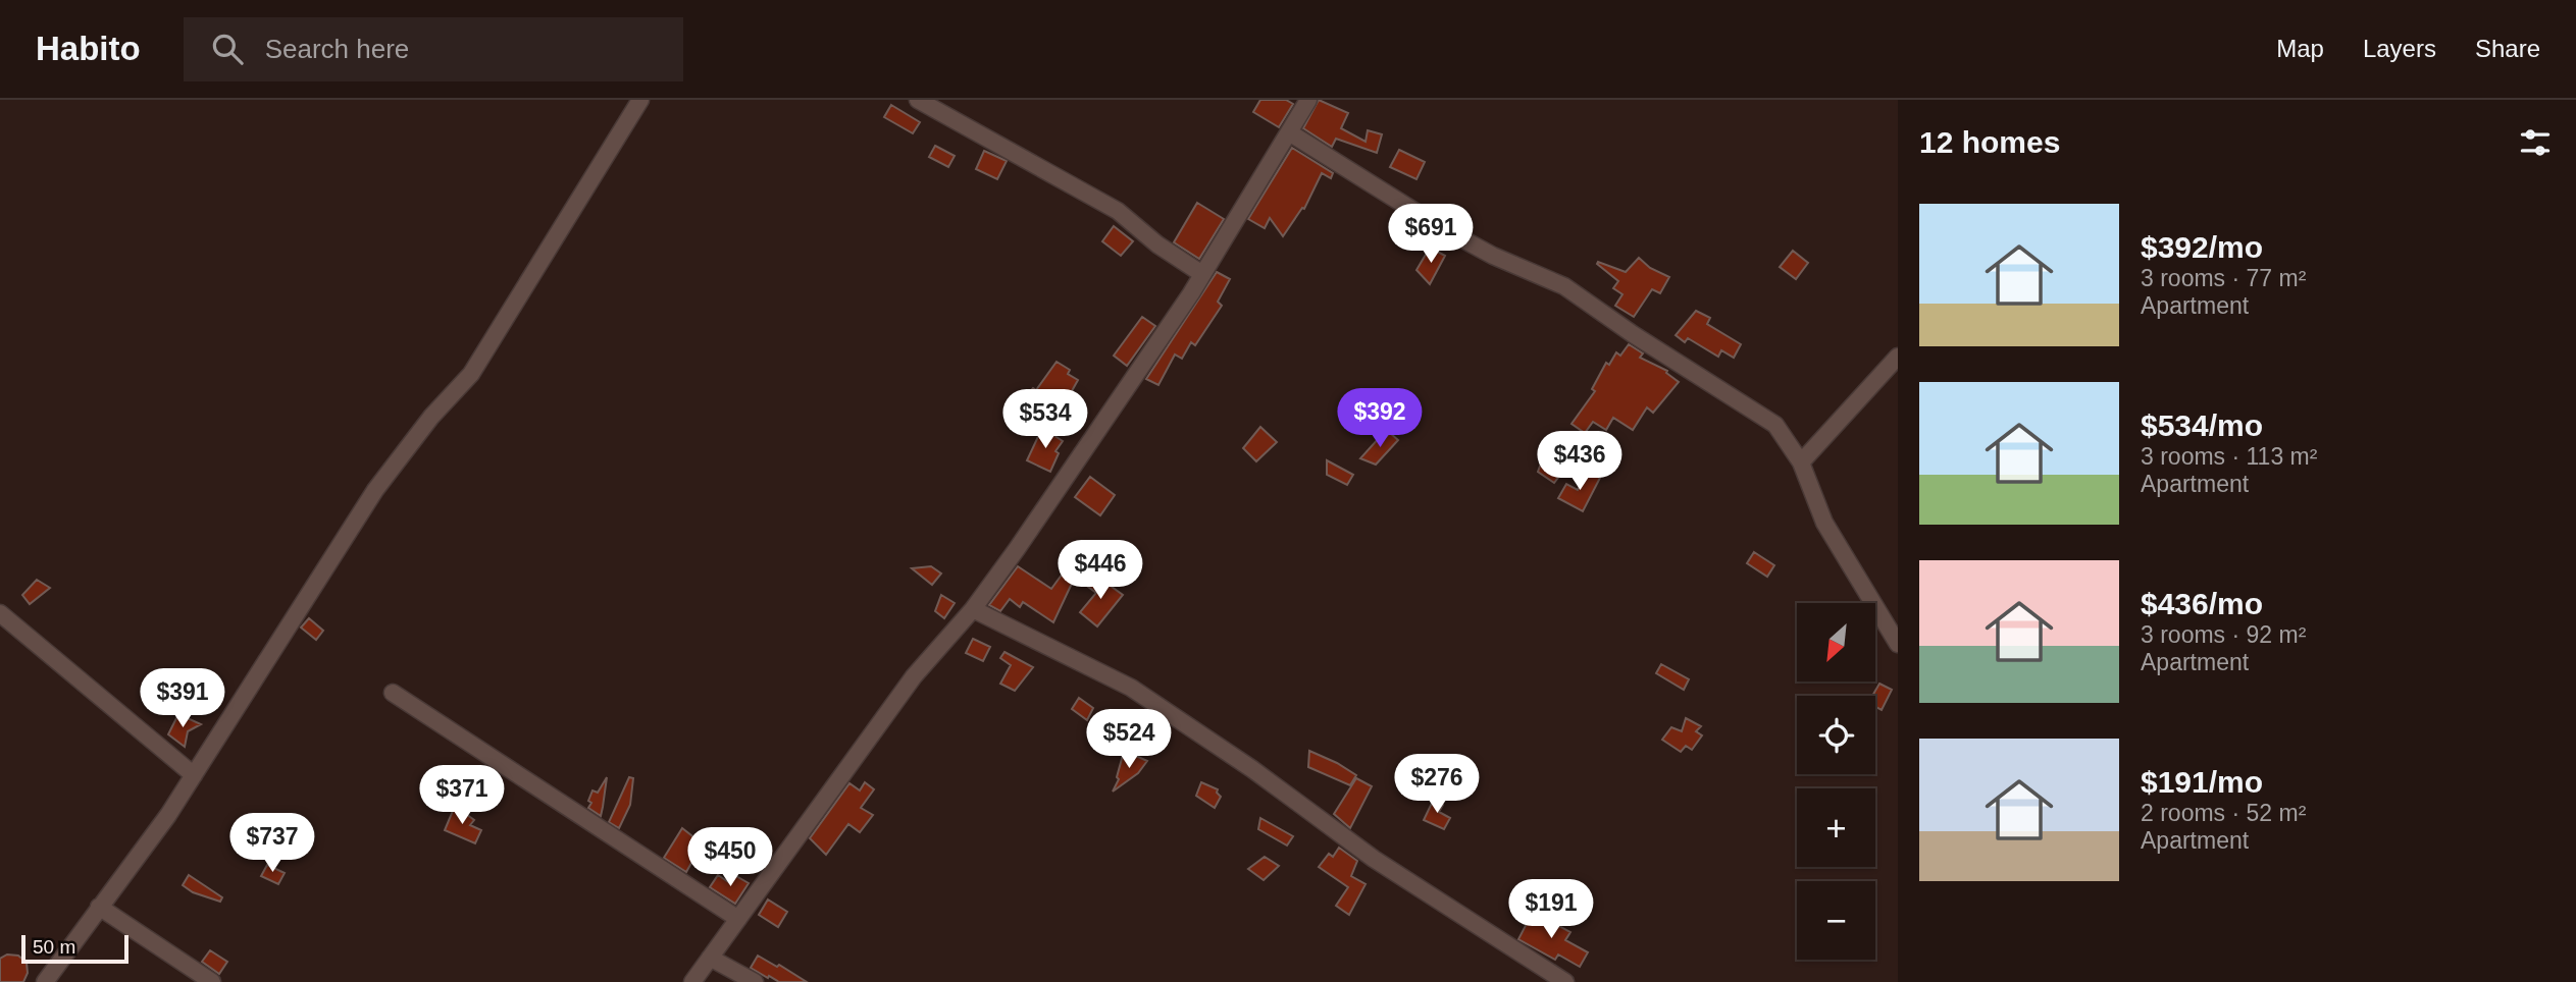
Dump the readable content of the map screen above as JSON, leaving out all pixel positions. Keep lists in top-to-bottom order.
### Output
{
  "scale_bar": "50 m",
  "north": "bottom left",
  "page": {
    "header": "Habito",
    "search": "Search here",
    "nav": ["Map", "Layers", "Share"],
    "heading": "12 homes",
    "list": [
      {
        "name": "$392/mo",
        "note": "3 rooms · 77 m² · Apartment"
      },
      {
        "name": "$534/mo",
        "note": "3 rooms · 113 m² · Apartment"
      },
      {
        "name": "$436/mo",
        "note": "3 rooms · 92 m² · Apartment"
      },
      {
        "name": "$191/mo",
        "note": "2 rooms · 52 m² · Apartment"
      }
    ],
    "price": [
      "$691",
      "$392",
      "$534",
      "$436",
      "$446",
      "$391",
      "$524",
      "$276",
      "$371",
      "$737",
      "$450",
      "$191"
    ],
    "map_buttons": ["+", "−"],
    "scale": "50 m"
  }
}
